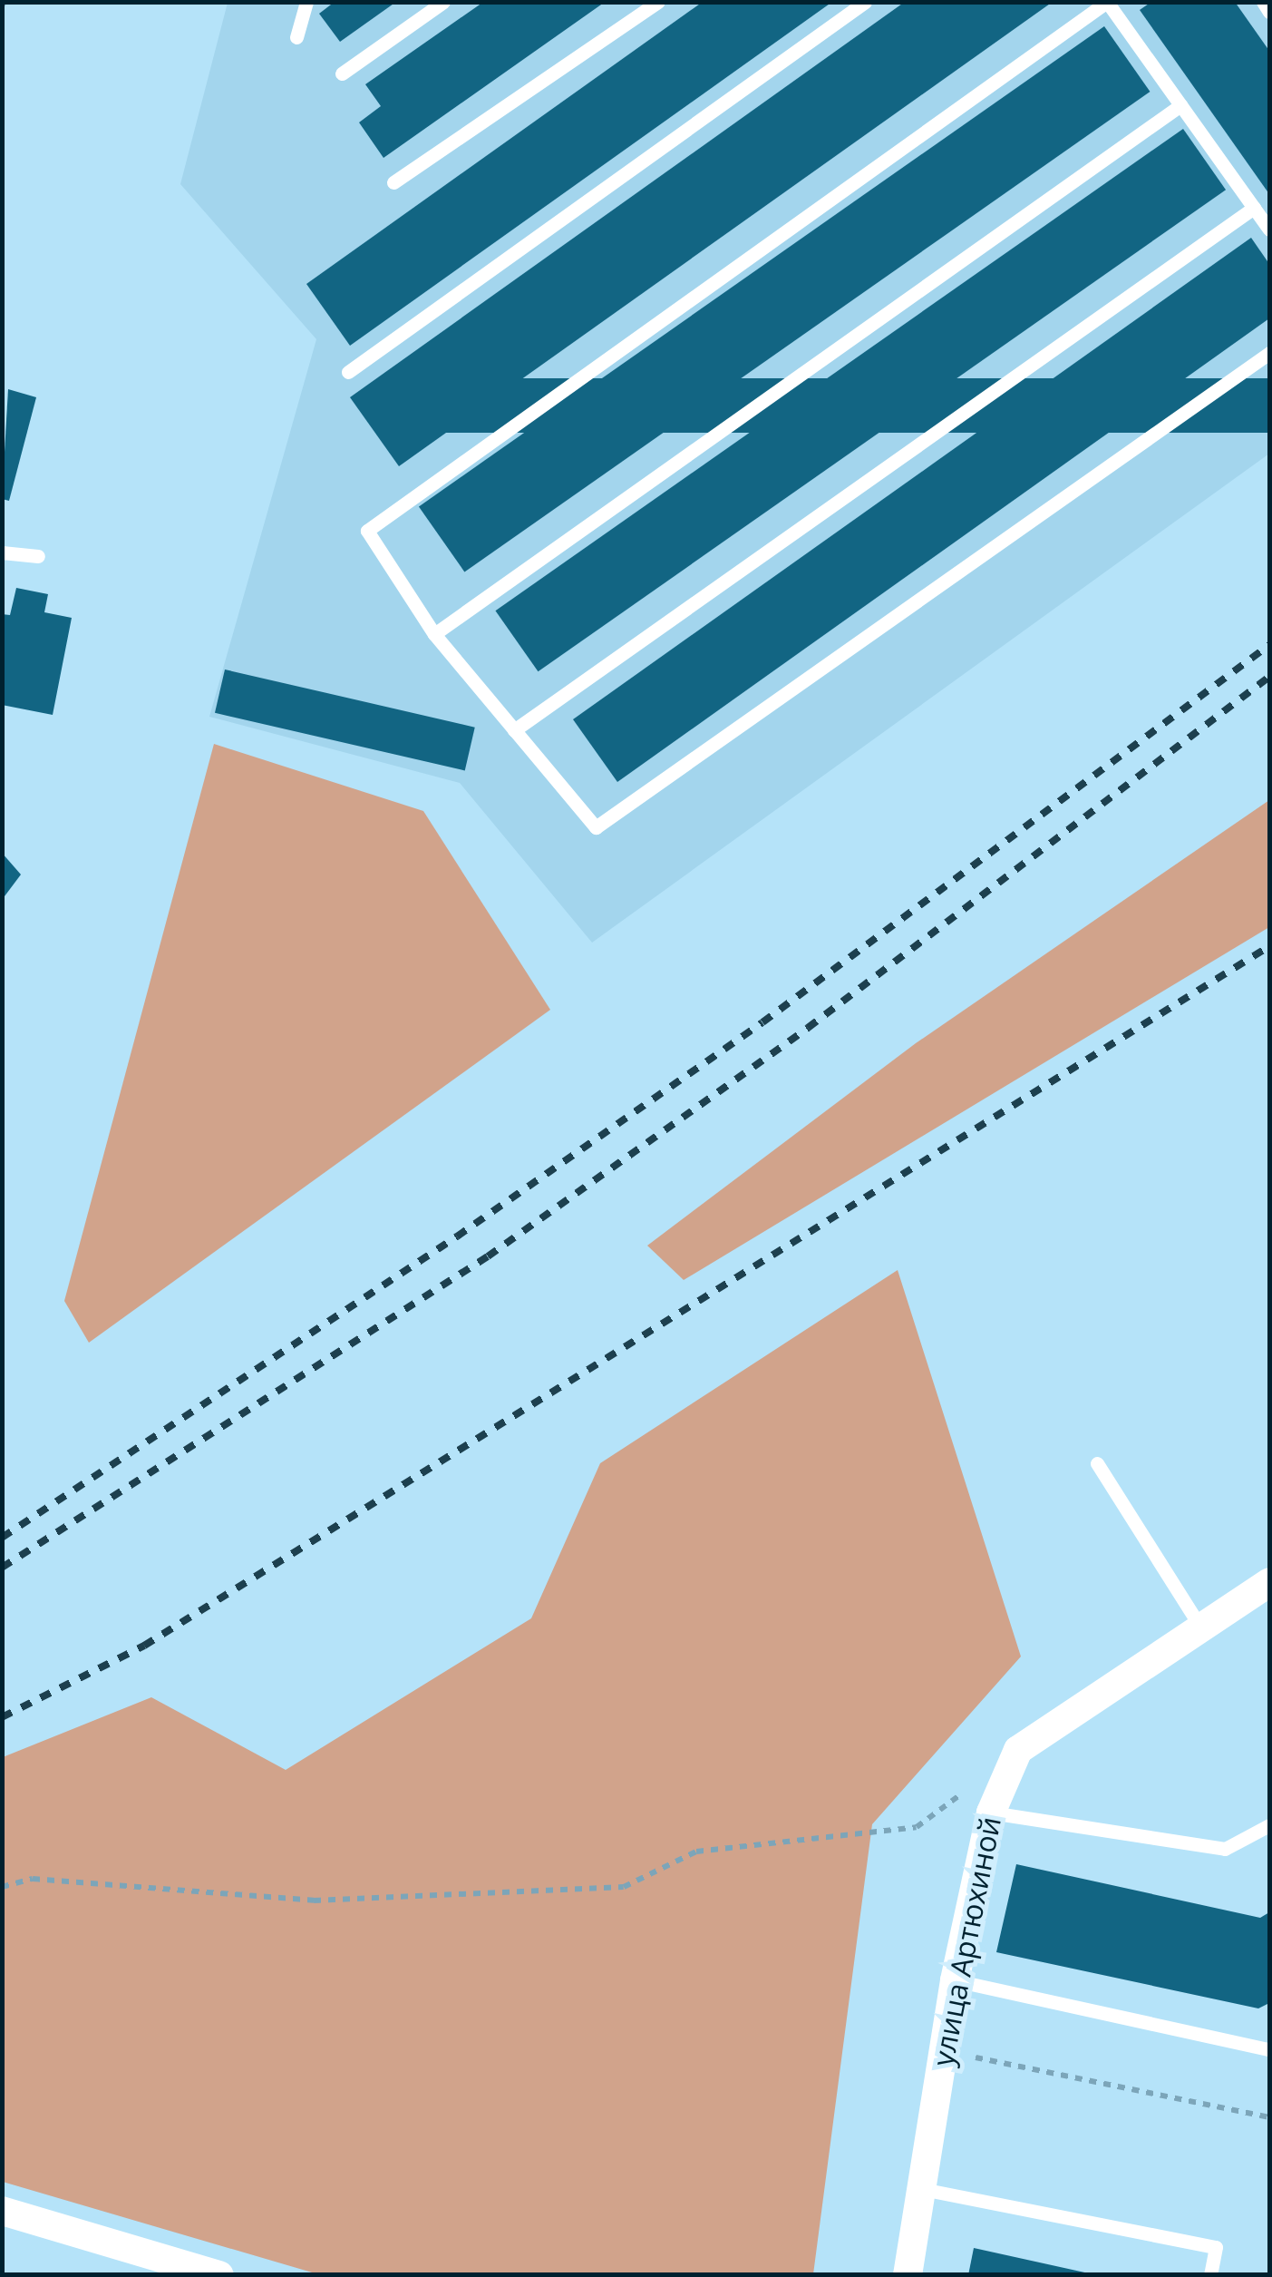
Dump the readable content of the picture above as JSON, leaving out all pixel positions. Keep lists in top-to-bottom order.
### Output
{
  "streets": {
    "street": ["улица Артюхиной"]
  }
}
